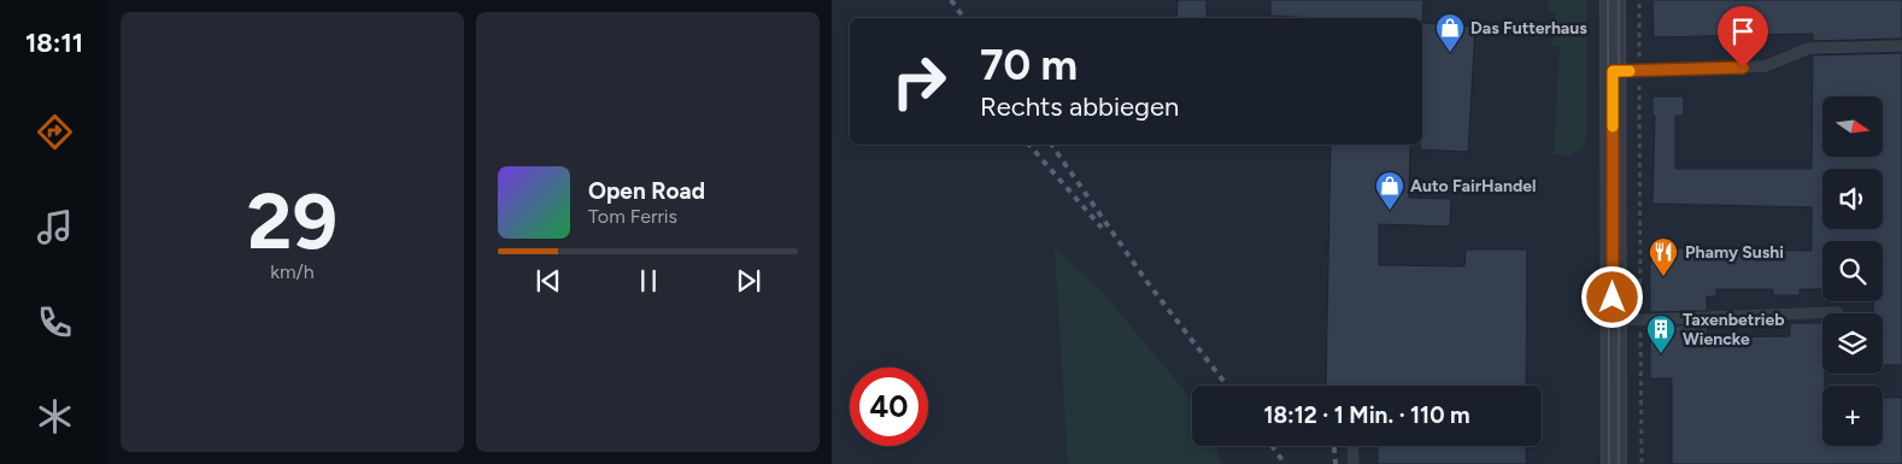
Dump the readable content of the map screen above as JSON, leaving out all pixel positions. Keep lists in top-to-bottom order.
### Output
{
  "places": {
    "shop": ["Das Futterhaus", "Auto FairHandel"],
    "restaurant": ["Phamy Sushi"],
    "building": ["Taxenbetrieb Wiencke"]
  },
  "north": "right",
  "page": {
    "tabs": "18:11",
    "tile": ["29", "km/h"],
    "turn": ["70 m", "Rechts abbiegen"],
    "map_buttons": "+",
    "song": ["Open Road", "Tom Ferris"],
    "limit": "40",
    "trip": "18:12 · 1 Min. · 110 m"
  }
}
